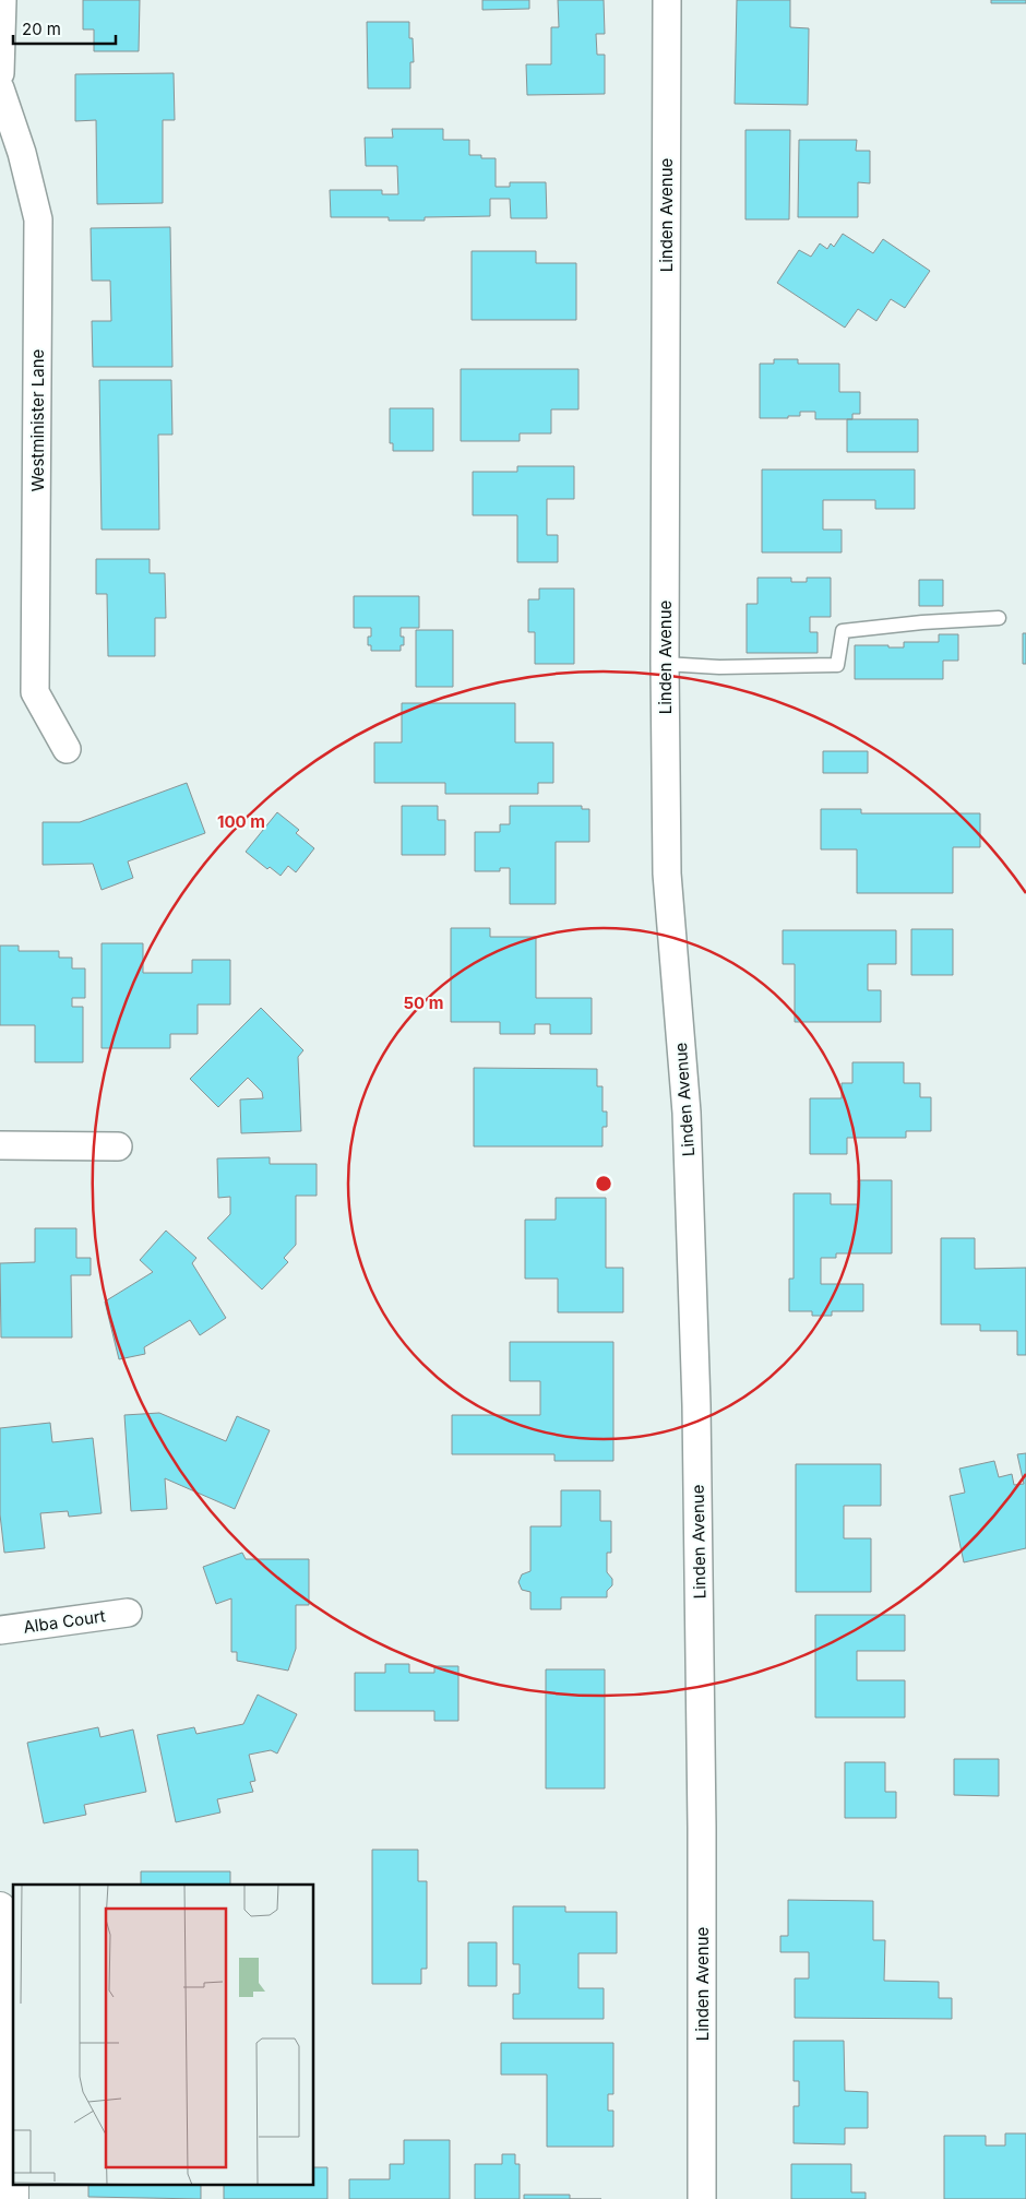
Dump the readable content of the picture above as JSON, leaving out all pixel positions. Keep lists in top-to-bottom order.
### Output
{
  "streets": {
    "street": ["Linden Avenue", "Westminister Lane", "Alba Court"]
  },
  "scale_bar": "20 m",
  "rings": ["100 m", "50 m"]
}
